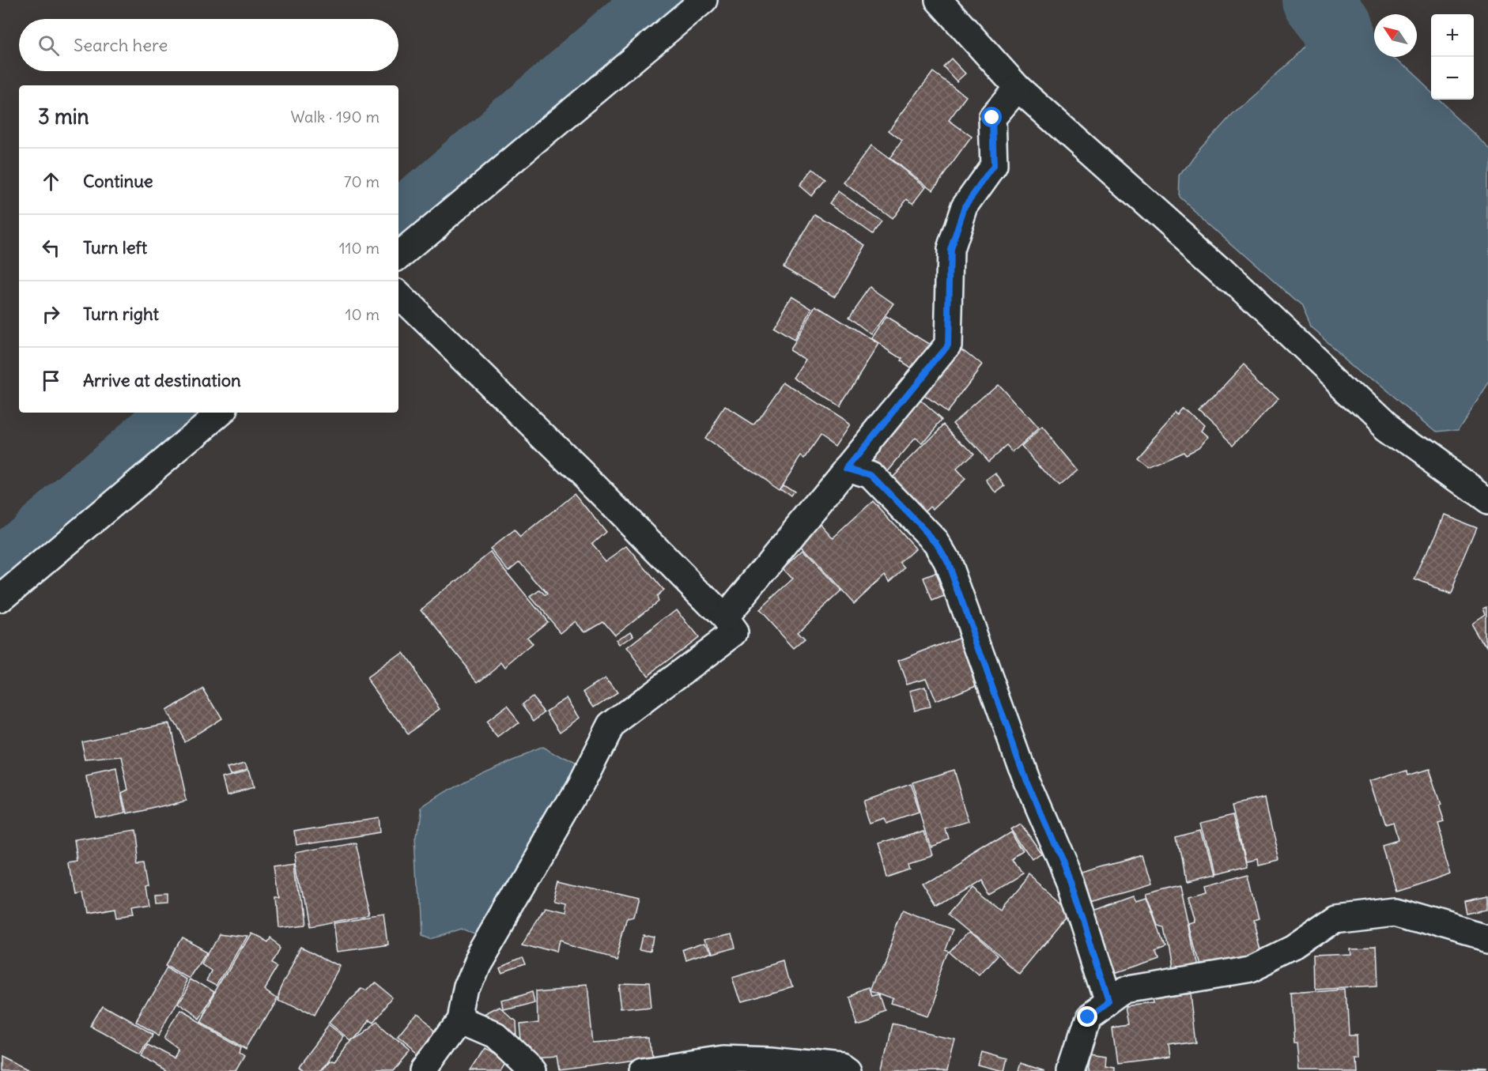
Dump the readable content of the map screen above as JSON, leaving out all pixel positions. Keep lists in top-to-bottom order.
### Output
{
  "north": "top left",
  "page": {
    "map_buttons": ["+", "−"],
    "search": "Search here",
    "heading": ["3 min", "Walk · 190 m"],
    "list": [
      ["Continue", "70 m"],
      ["Turn left", "110 m"],
      ["Turn right", "10 m"],
      "Arrive at destination"
    ]
  }
}
